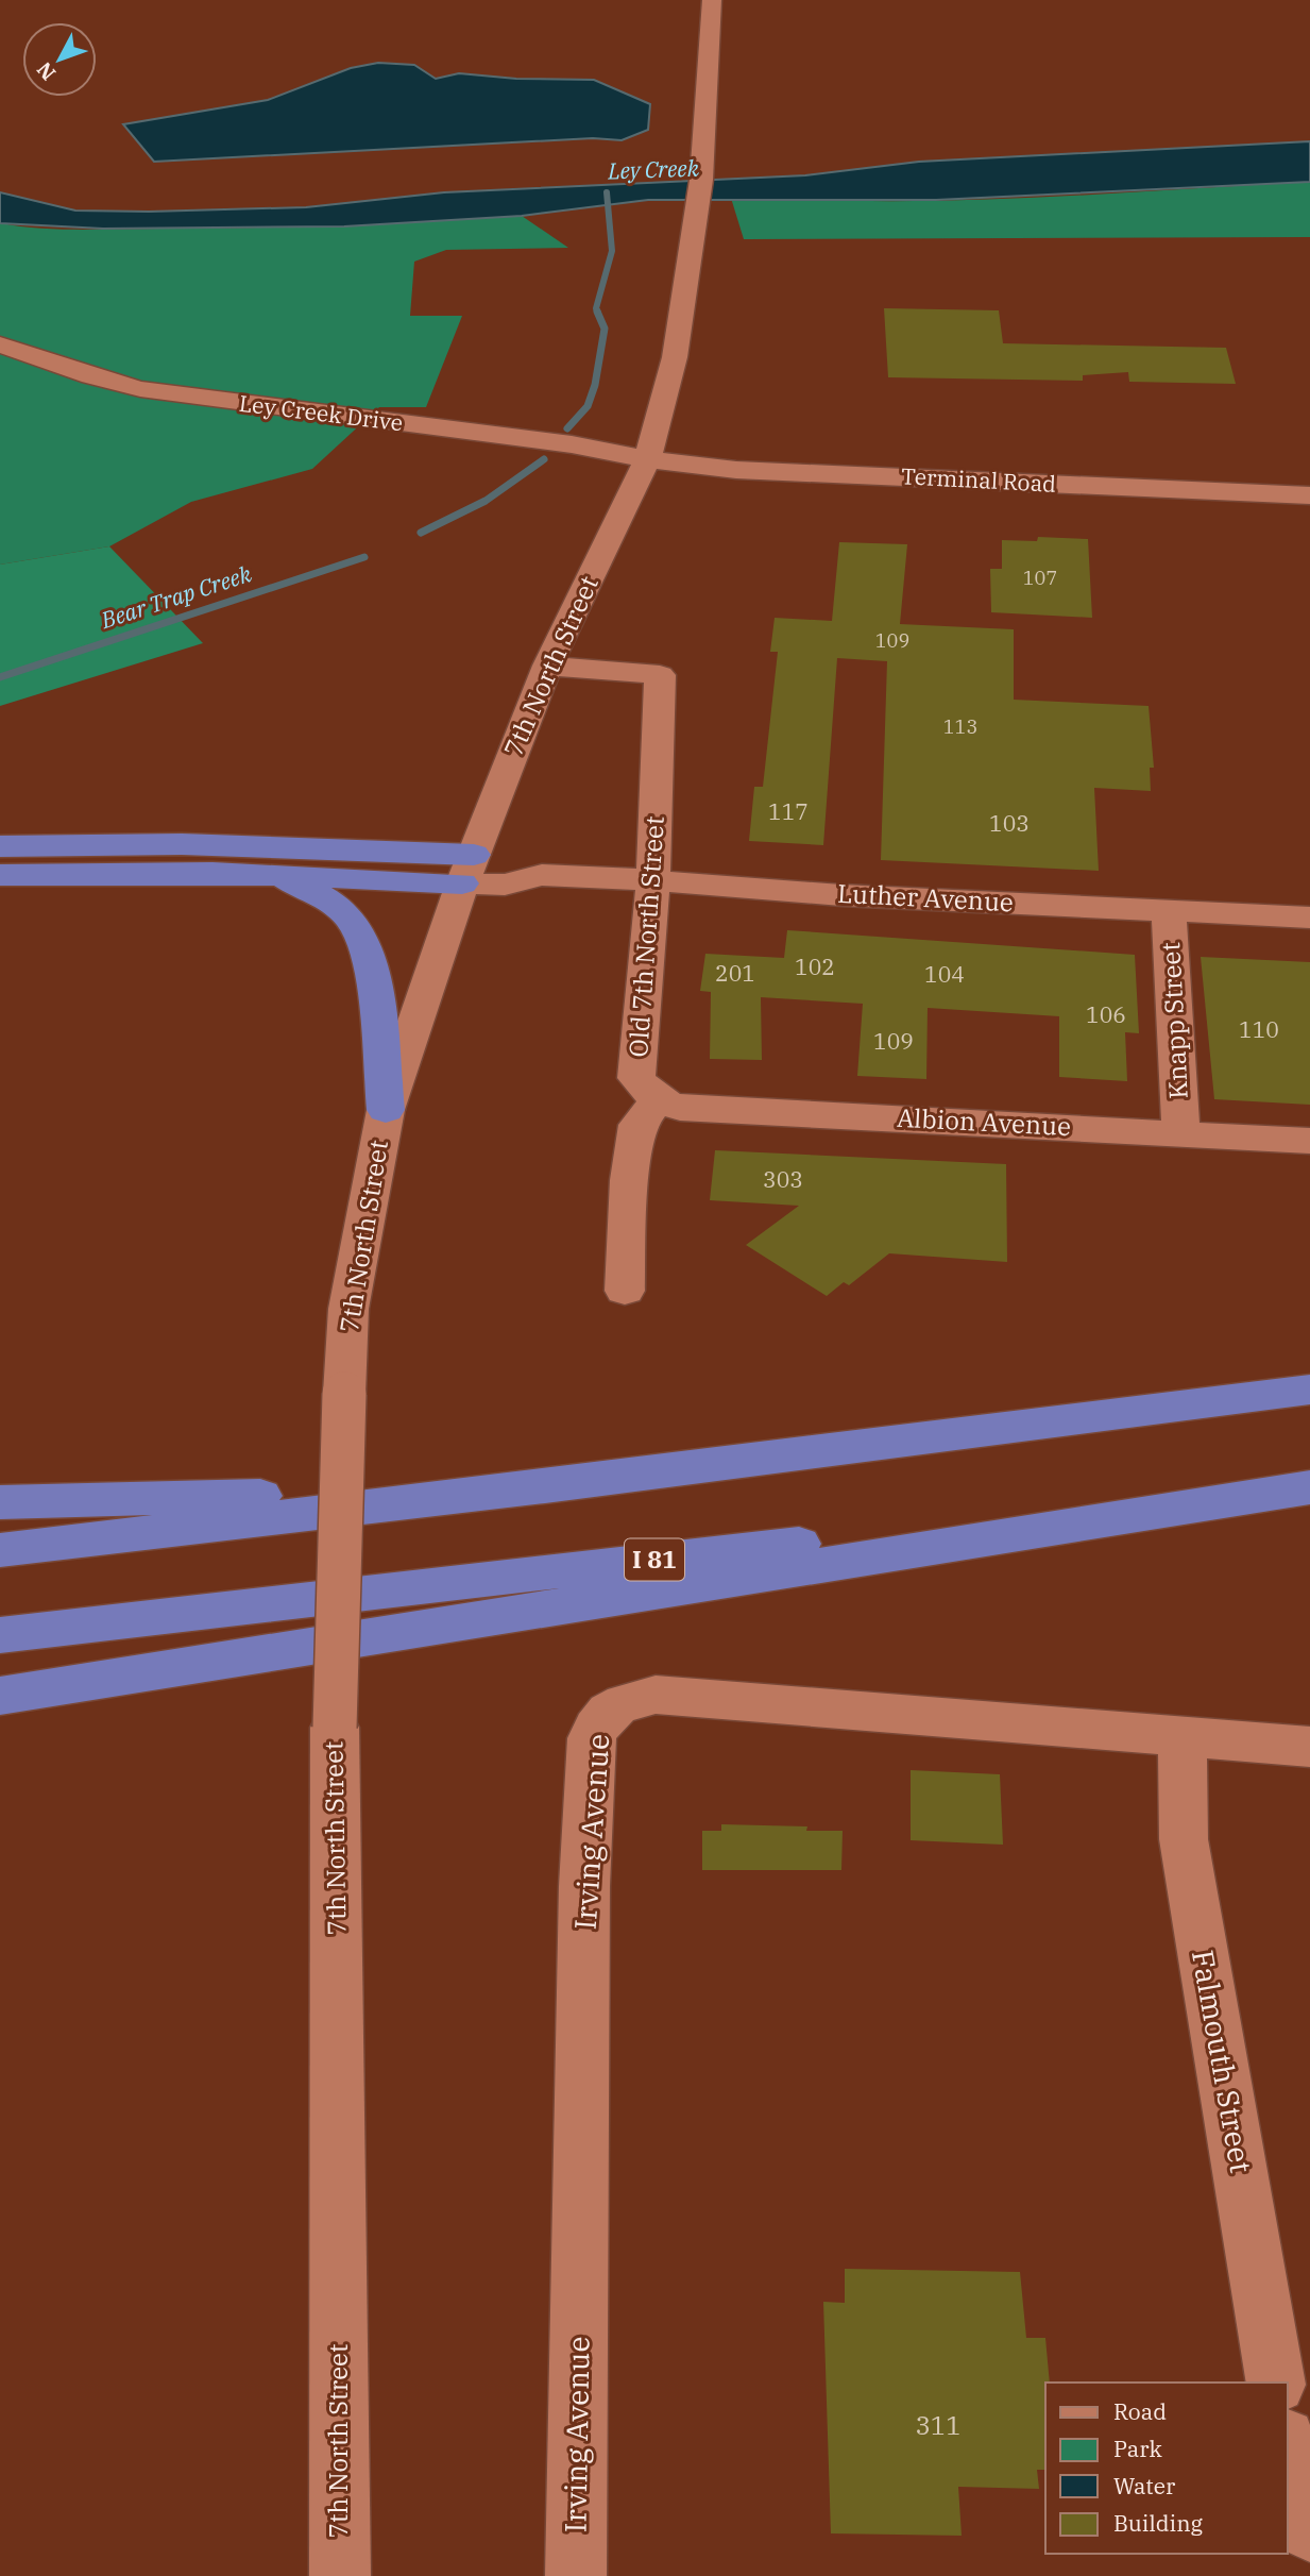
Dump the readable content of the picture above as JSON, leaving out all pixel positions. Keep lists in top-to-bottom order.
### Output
{
  "streets": {
    "highway": ["I 81"],
    "street": [
      "Ley Creek Drive",
      "Terminal Road",
      "7th North Street",
      "Luther Avenue",
      "Old 7th North Street",
      "Knapp Street",
      "Albion Avenue",
      "Irving Avenue",
      "Falmouth Street"
    ]
  },
  "crossings": [
    ["Ley Creek Drive", "Terminal Road"],
    ["Ley Creek Drive", "7th North Street"],
    ["Terminal Road", "7th North Street"],
    ["7th North Street", "Luther Avenue"],
    ["7th North Street", "Old 7th North Street"],
    ["Luther Avenue", "Old 7th North Street"],
    ["Luther Avenue", "Knapp Street"],
    ["Old 7th North Street", "Albion Avenue"],
    ["Knapp Street", "Albion Avenue"],
    ["Irving Avenue", "Falmouth Street"]
  ],
  "water": ["Ley Creek", "Bear Trap Creek"],
  "house_numbers": [
    "107",
    "109",
    "113",
    "117",
    "103",
    "102",
    "201",
    "104",
    "106",
    "110",
    "109",
    "303",
    "311"
  ],
  "legend": [
    "Road",
    "Park",
    "Water",
    "Building"
  ],
  "north": "bottom left"
}
